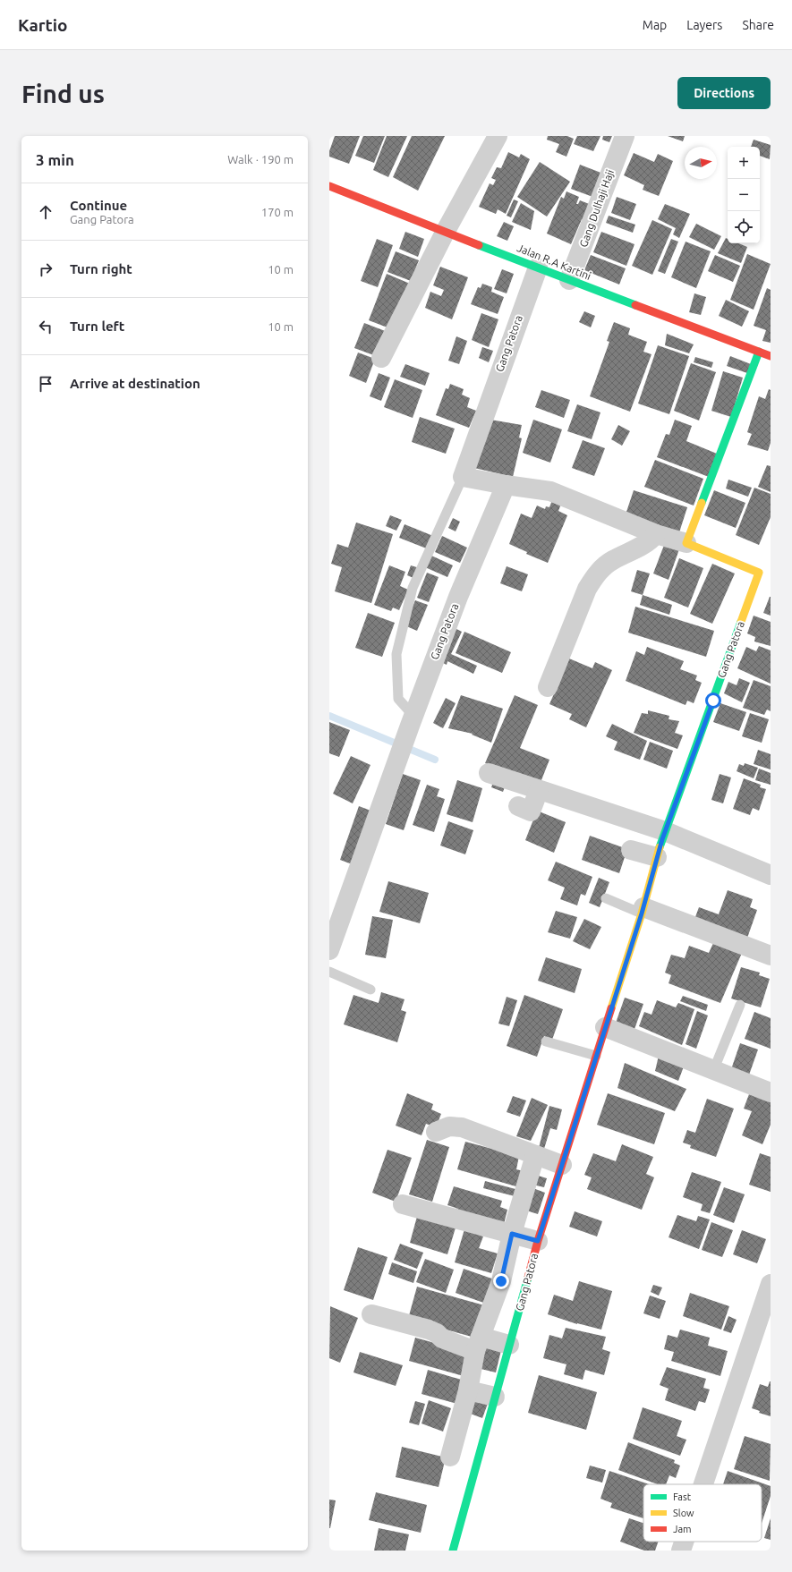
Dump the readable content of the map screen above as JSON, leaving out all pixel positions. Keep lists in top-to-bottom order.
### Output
{
  "streets": {
    "street": ["Gang Dulhaji Haji", "Jalan R.A Kartini", "Gang Patora"]
  },
  "crossings": [
    ["Gang Dulhaji Haji", "Jalan R.A Kartini"],
    ["Jalan R.A Kartini", "Gang Patora"]
  ],
  "legend": ["Fast", "Slow", "Jam"],
  "north": "right",
  "page": {
    "header": "Kartio",
    "nav": ["Map", "Layers", "Share"],
    "buttons": "Directions",
    "title": "Find us",
    "heading": ["3 min", "Walk · 190 m"],
    "map_buttons": ["+", "−"],
    "list": [
      ["Continue", "Gang Patora", "170 m"],
      ["Turn right", "10 m"],
      ["Turn left", "10 m"],
      "Arrive at destination"
    ]
  }
}
